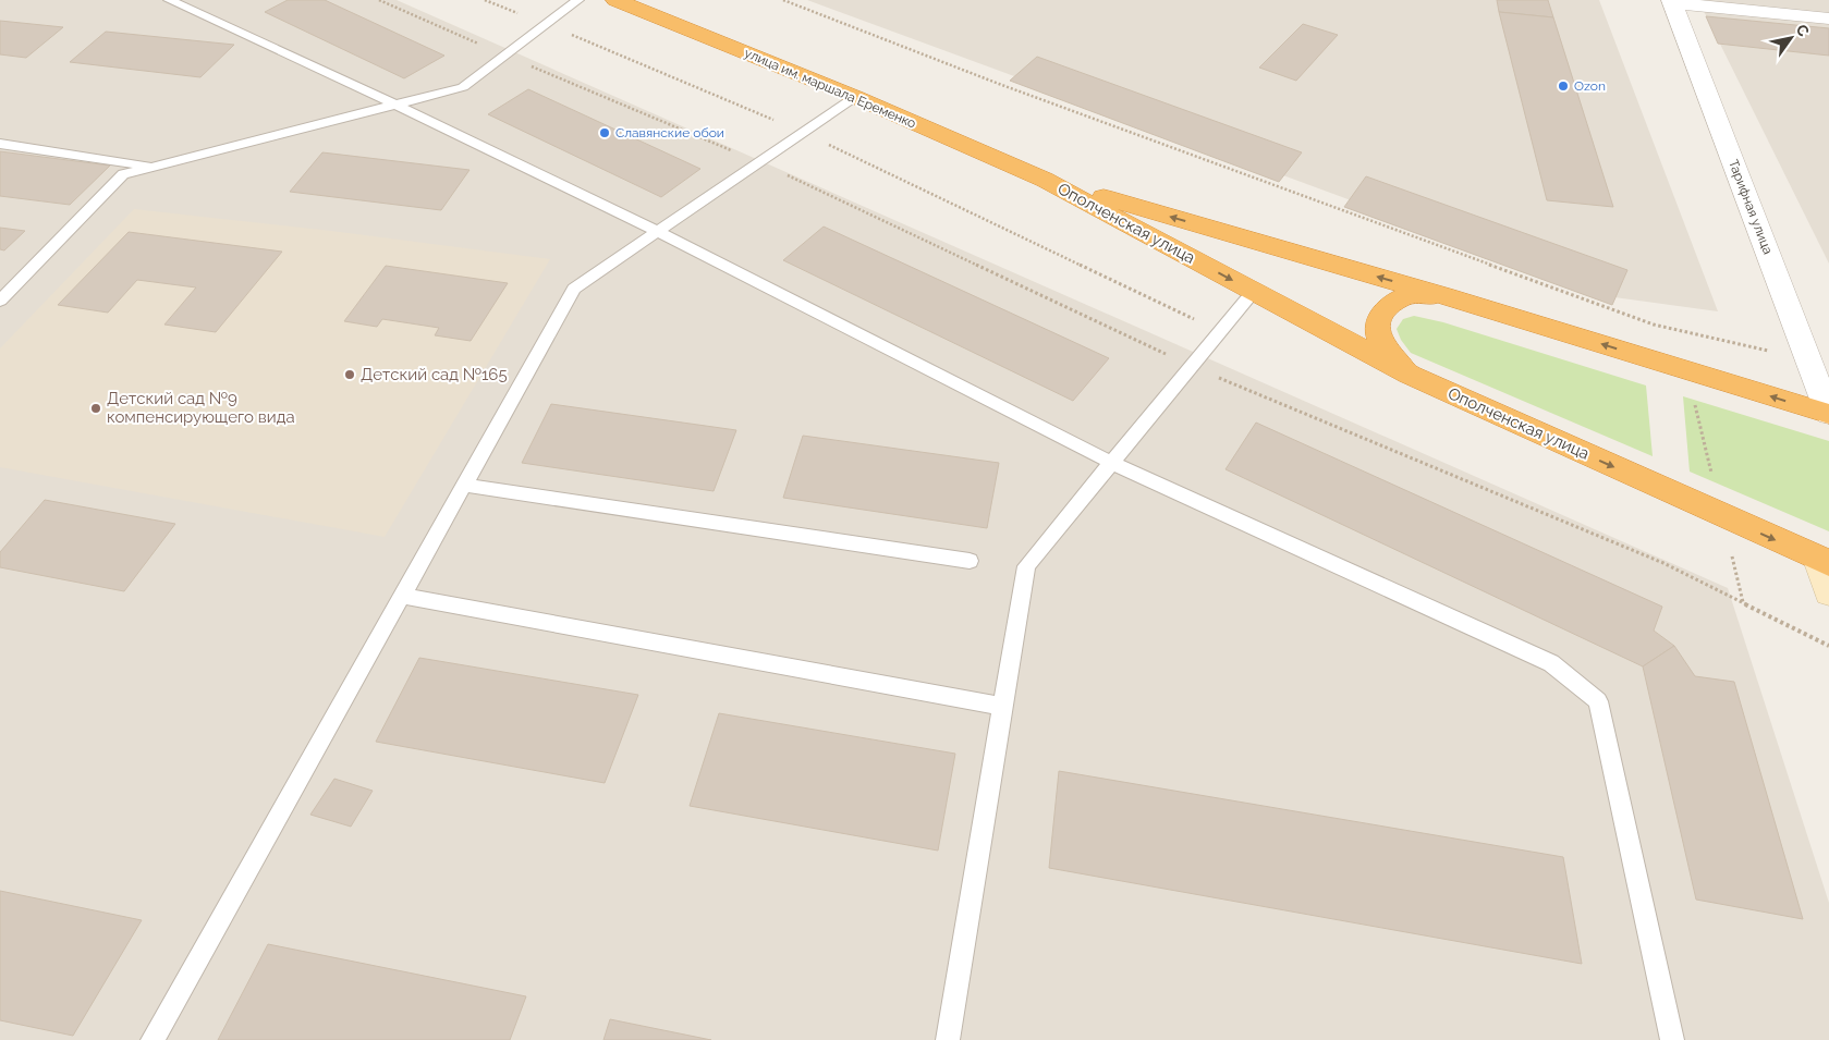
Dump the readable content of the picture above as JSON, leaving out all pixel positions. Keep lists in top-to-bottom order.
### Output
{
  "streets": {
    "highway": ["улица им. маршала Еременко", "Ополченская улица"],
    "street": ["Тарифная улица"]
  },
  "crossings": [
    ["улица им. маршала Еременко", "Ополченская улица"],
    ["Тарифная улица", "Ополченская улица"]
  ],
  "places": [
    "Ozon",
    "Славянские обои",
    "Детский сад №165",
    "Детский сад №9 компенсирующего вида"
  ],
  "north": "top right"
}
